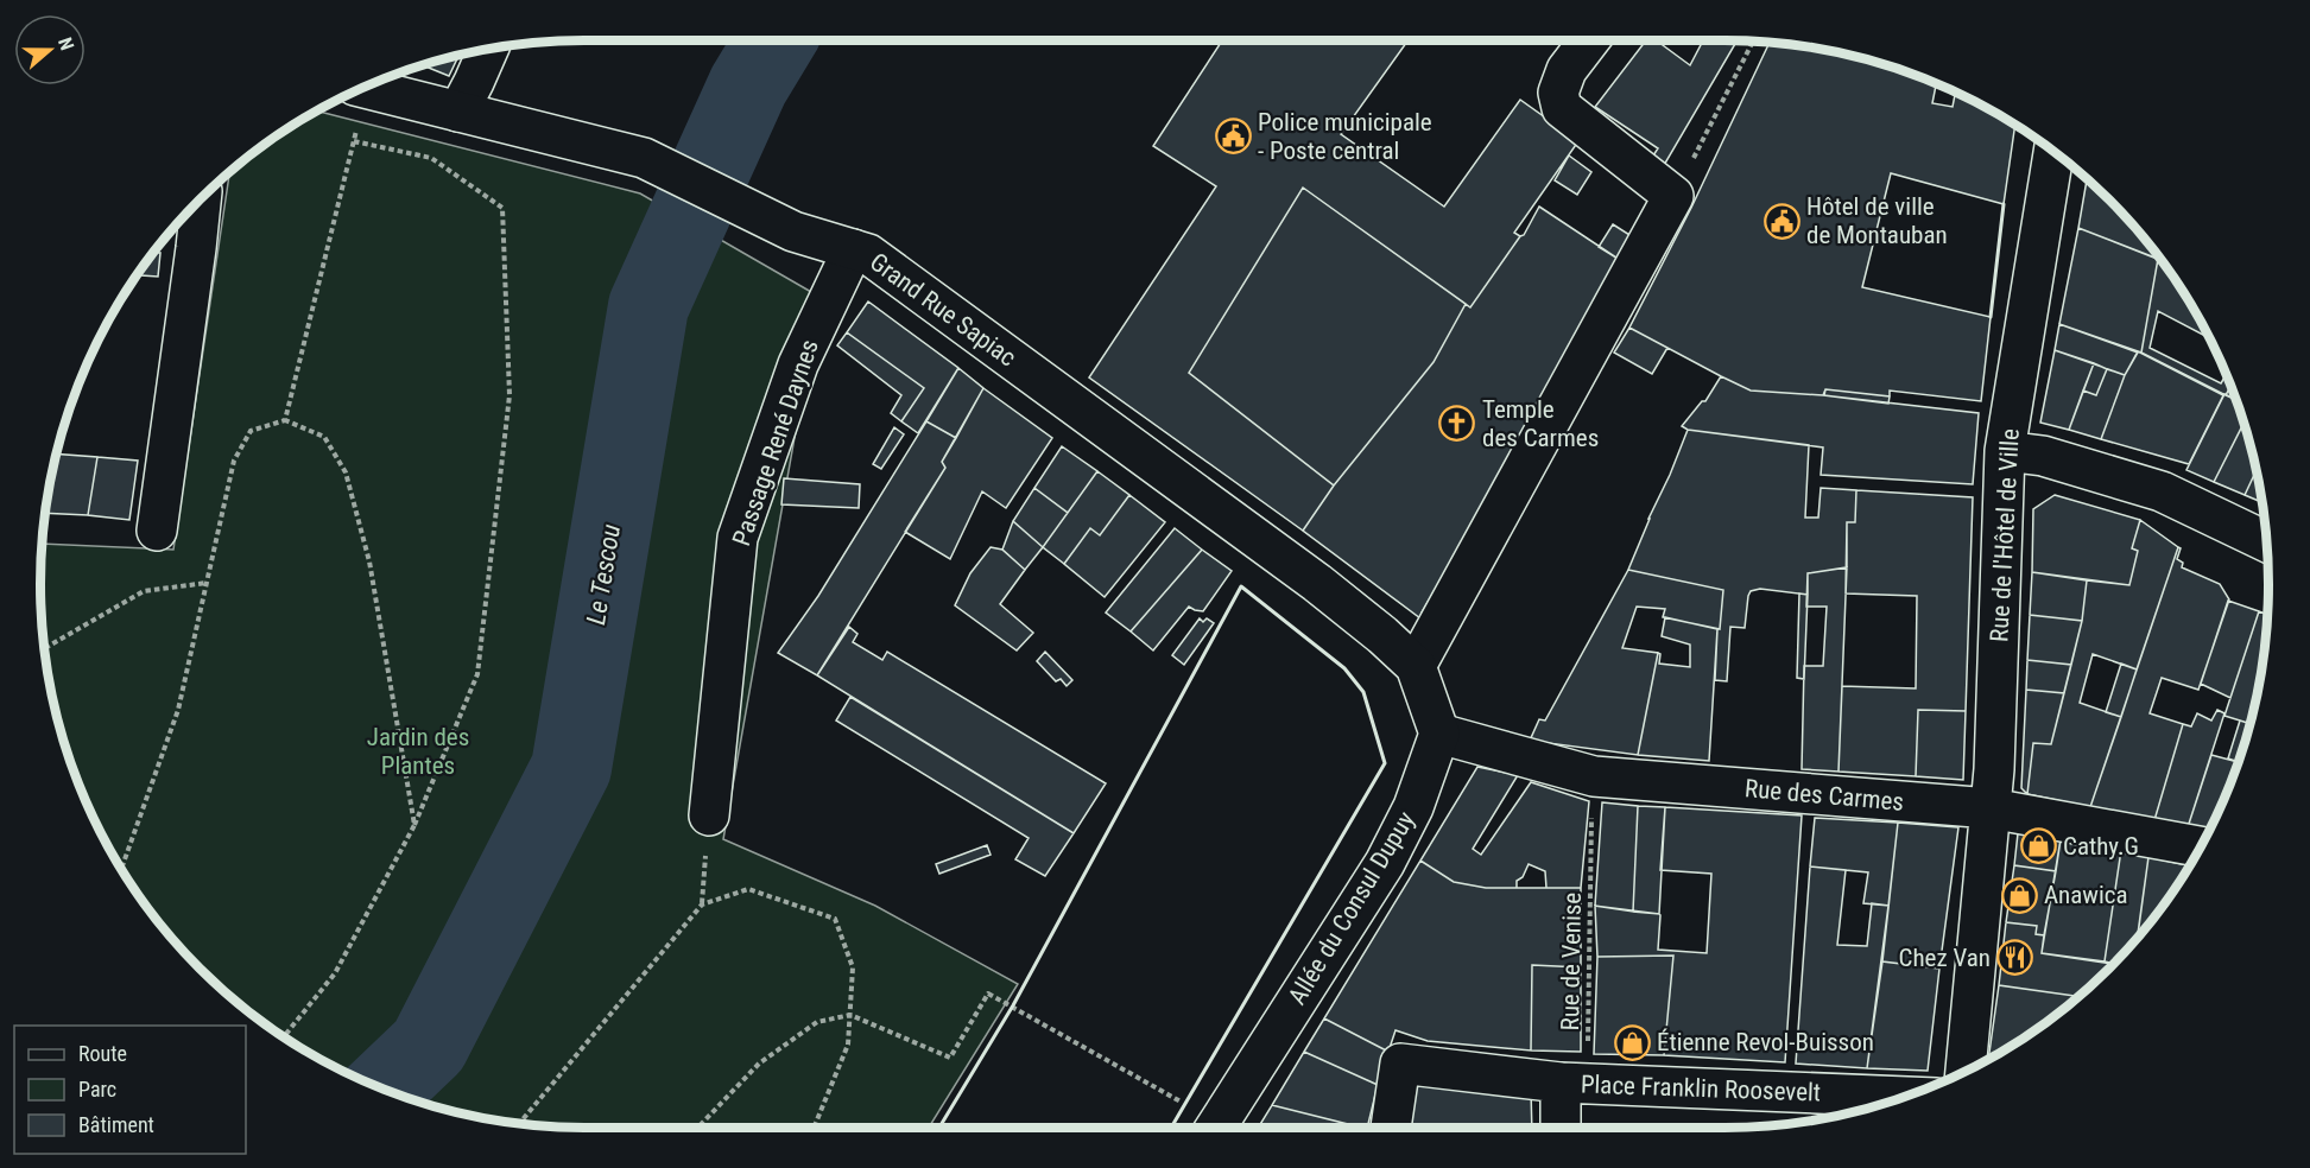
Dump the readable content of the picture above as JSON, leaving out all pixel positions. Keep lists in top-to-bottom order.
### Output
{
  "streets": {
    "street": [
      "Grand Rue Sapiac",
      "Passage René Daynes",
      "Rue de l'Hôtel de Ville",
      "Rue des Carmes",
      "Allée du Consul Dupuy",
      "Place Franklin Roosevelt"
    ],
    "path": ["Rue de Venise"]
  },
  "crossings": [
    ["Grand Rue Sapiac", "Passage René Daynes"],
    ["Rue de l'Hôtel de Ville", "Rue des Carmes"],
    ["Rue des Carmes", "Allée du Consul Dupuy"],
    ["Rue de Venise", "Place Franklin Roosevelt"]
  ],
  "water": ["Le Tescou"],
  "parks": ["Jardin des Plantes"],
  "places": {
    "public building": ["Police municipale - Poste central", "Hôtel de ville de Montauban"],
    "church": ["Temple des Carmes"],
    "shop": ["Cathy.G", "Anawica", "Étienne Revol-Buisson"],
    "restaurant": ["Chez Van"]
  },
  "legend": ["Route", "Parc", "Bâtiment"],
  "north": "right"
}
